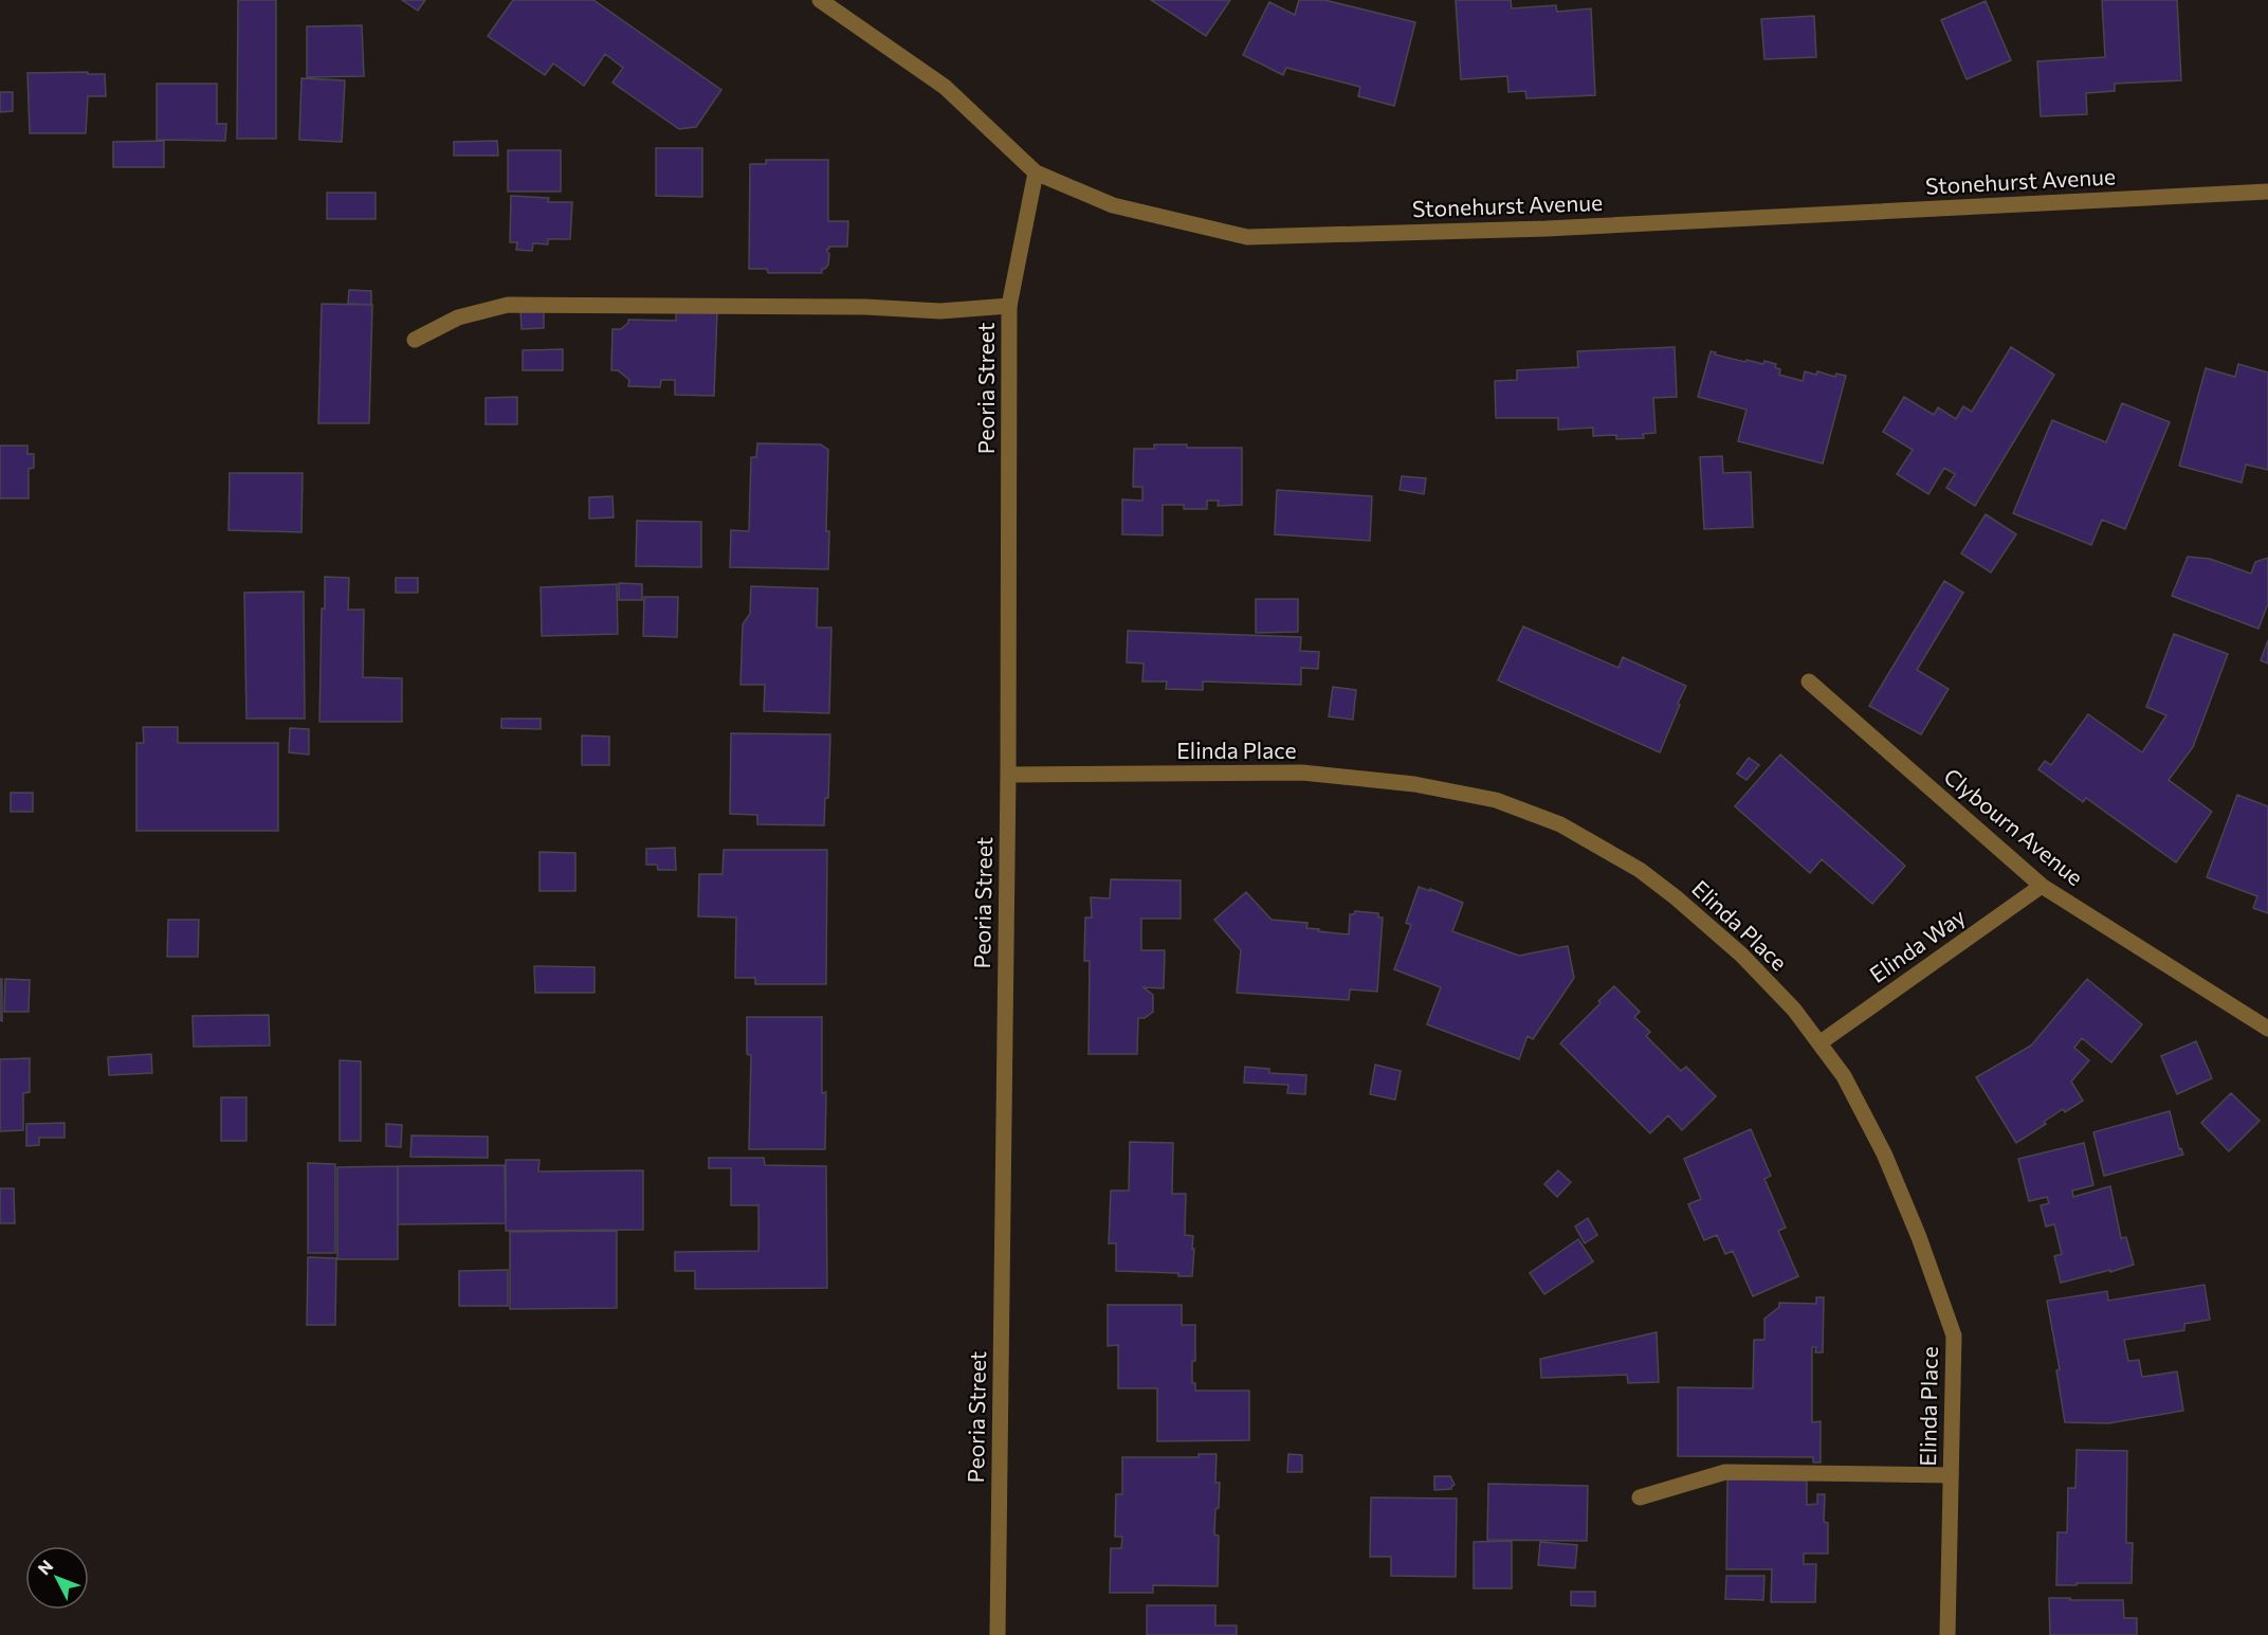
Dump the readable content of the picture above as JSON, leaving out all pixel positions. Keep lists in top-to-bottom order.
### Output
{
  "streets": {
    "street": [
      "Stonehurst Avenue",
      "Peoria Street",
      "Elinda Place",
      "Clybourn Avenue",
      "Elinda Way"
    ]
  },
  "crossings": [
    ["Stonehurst Avenue", "Peoria Street"],
    ["Peoria Street", "Elinda Place"],
    ["Elinda Place", "Elinda Way"],
    ["Clybourn Avenue", "Elinda Way"]
  ],
  "north": "top left"
}
